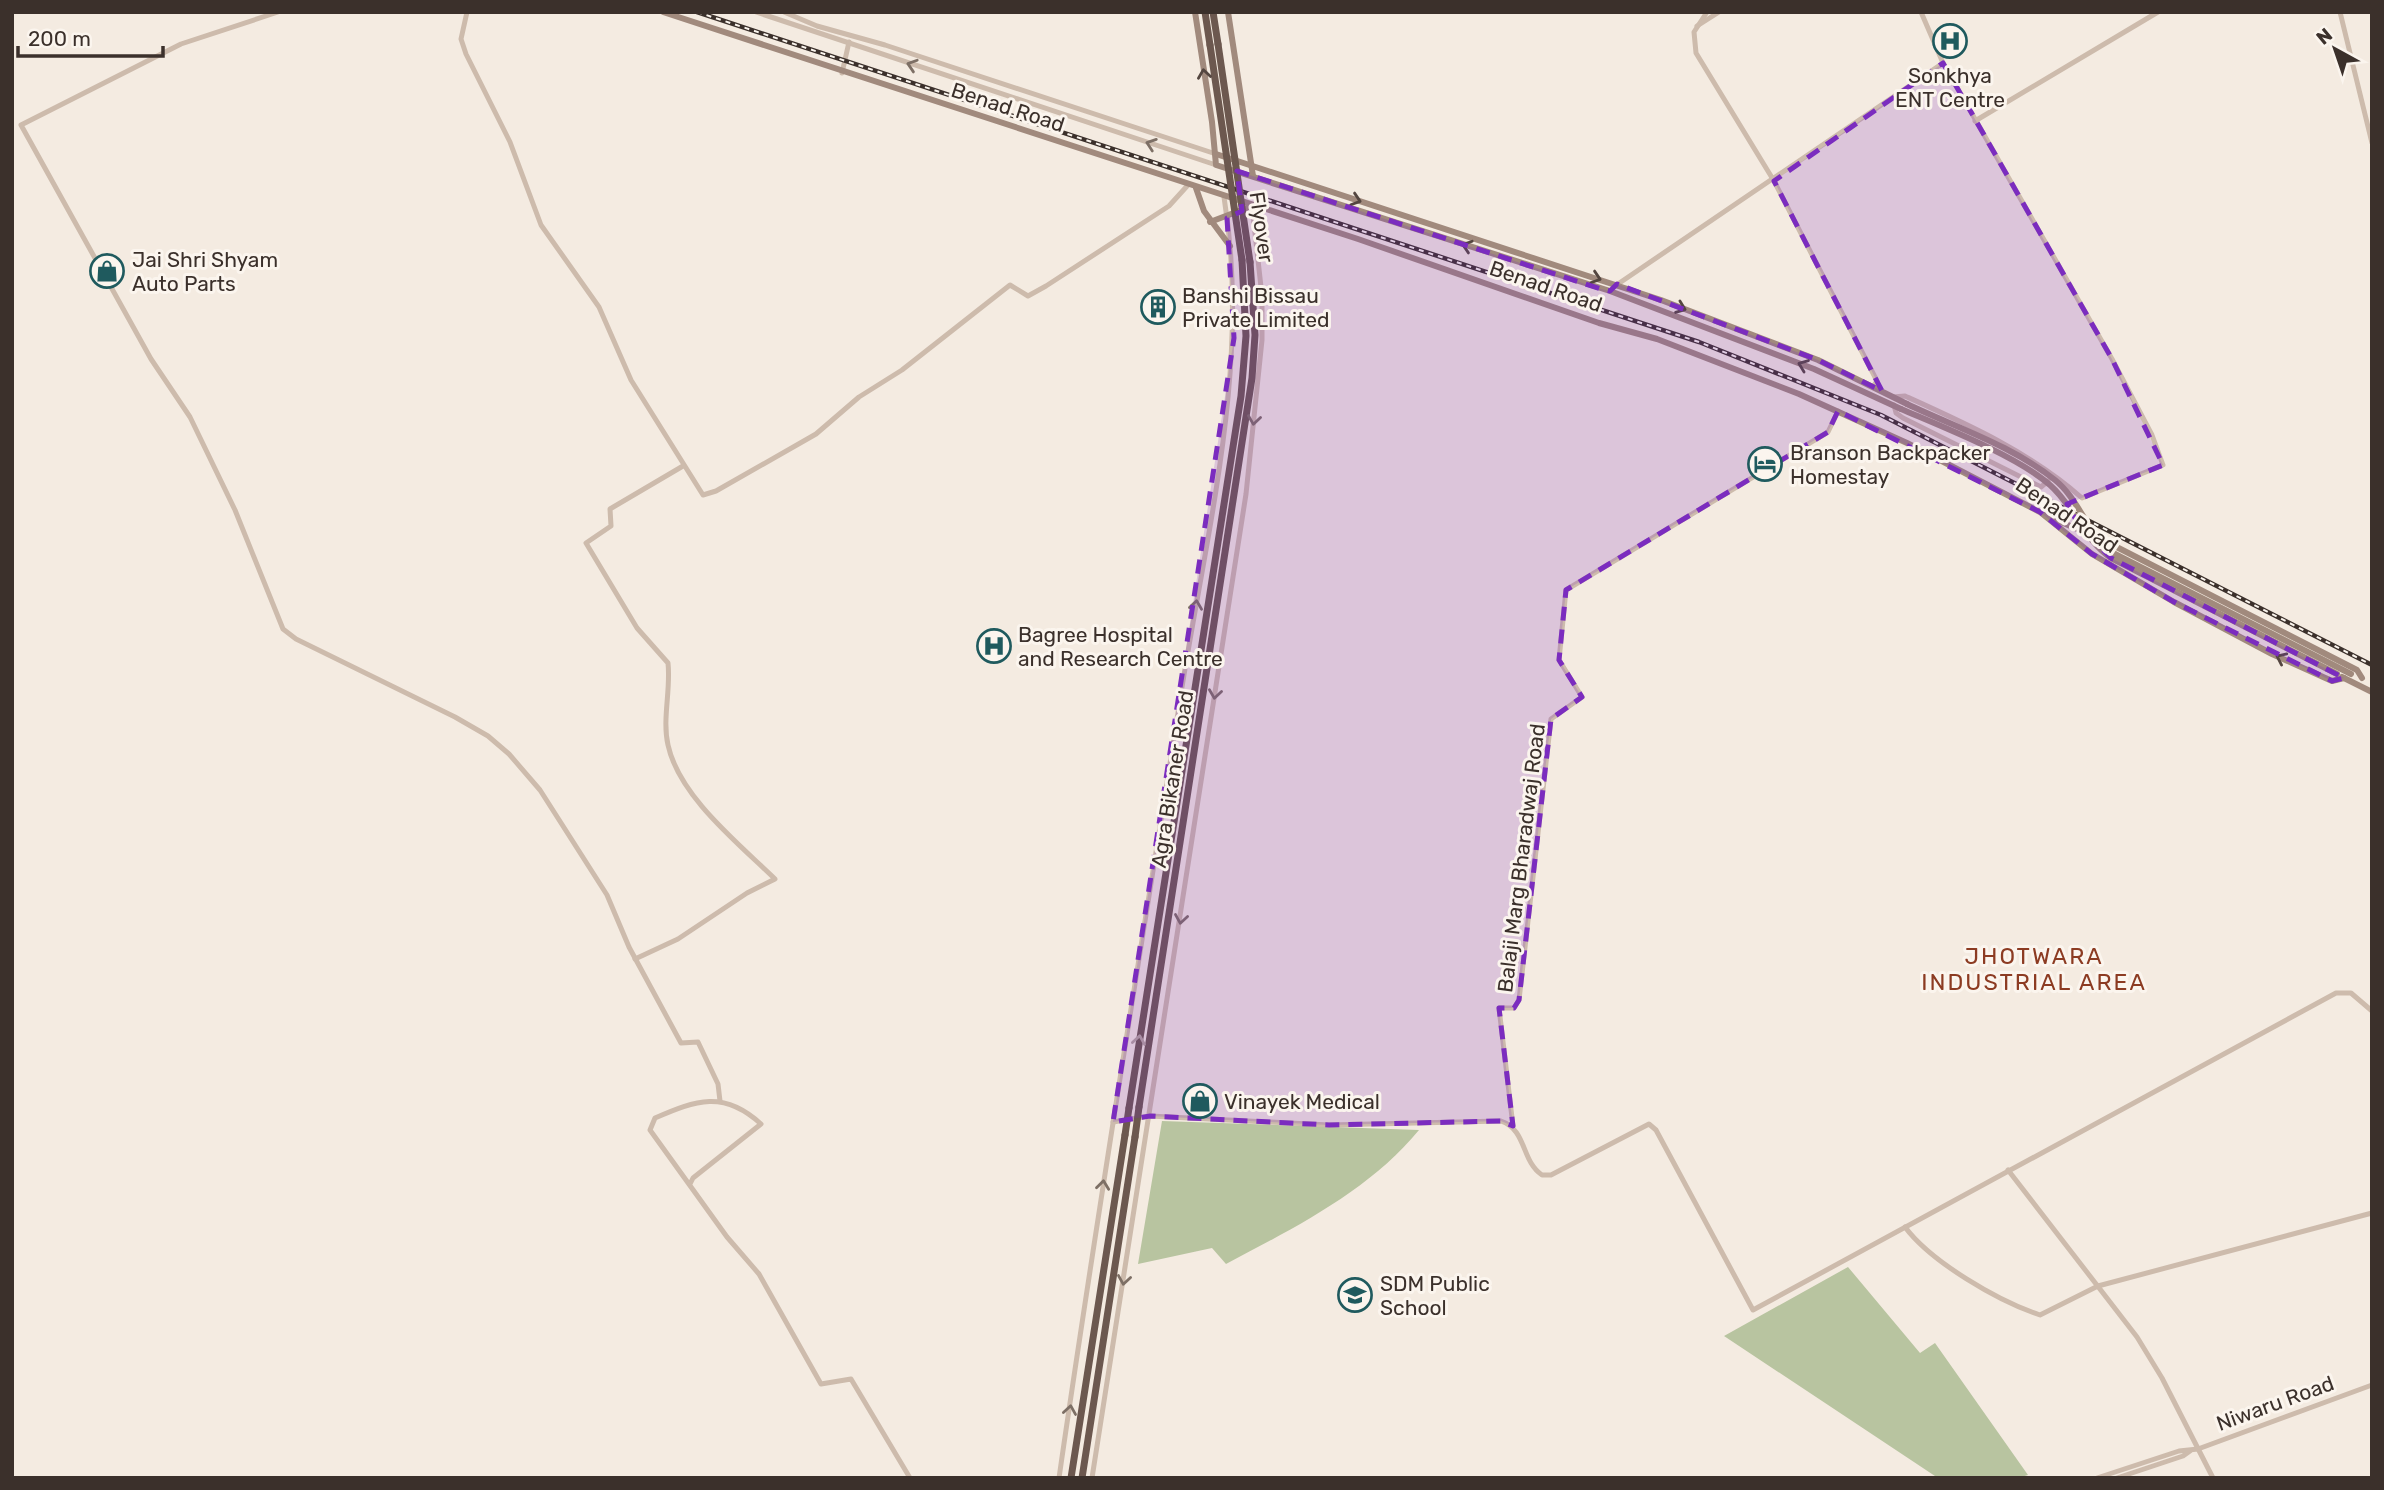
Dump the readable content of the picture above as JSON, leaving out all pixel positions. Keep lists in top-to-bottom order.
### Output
{
  "streets": {
    "highway": ["Flyover", "Agra Bikaner Road"],
    "main road": ["Benad Road"],
    "street": ["Balaji Marg Bharadwaj Road", "Niwaru Road"]
  },
  "crossings": [
    ["Benad Road", "Balaji Marg Bharadwaj Road"],
    ["Flyover", "Agra Bikaner Road"]
  ],
  "districts": ["JHOTWARA INDUSTRIAL AREA"],
  "places": {
    "hospital": ["Sonkhya ENT Centre", "Bagree Hospital and Research Centre"],
    "shop": ["Jai Shri Shyam Auto Parts", "Vinayek Medical"],
    "building": ["Banshi Bissau Private Limited"],
    "hotel": ["Branson Backpacker Homestay"],
    "school or university": ["SDM Public School"]
  },
  "scale_bar": "200 m",
  "north": "top left"
}
